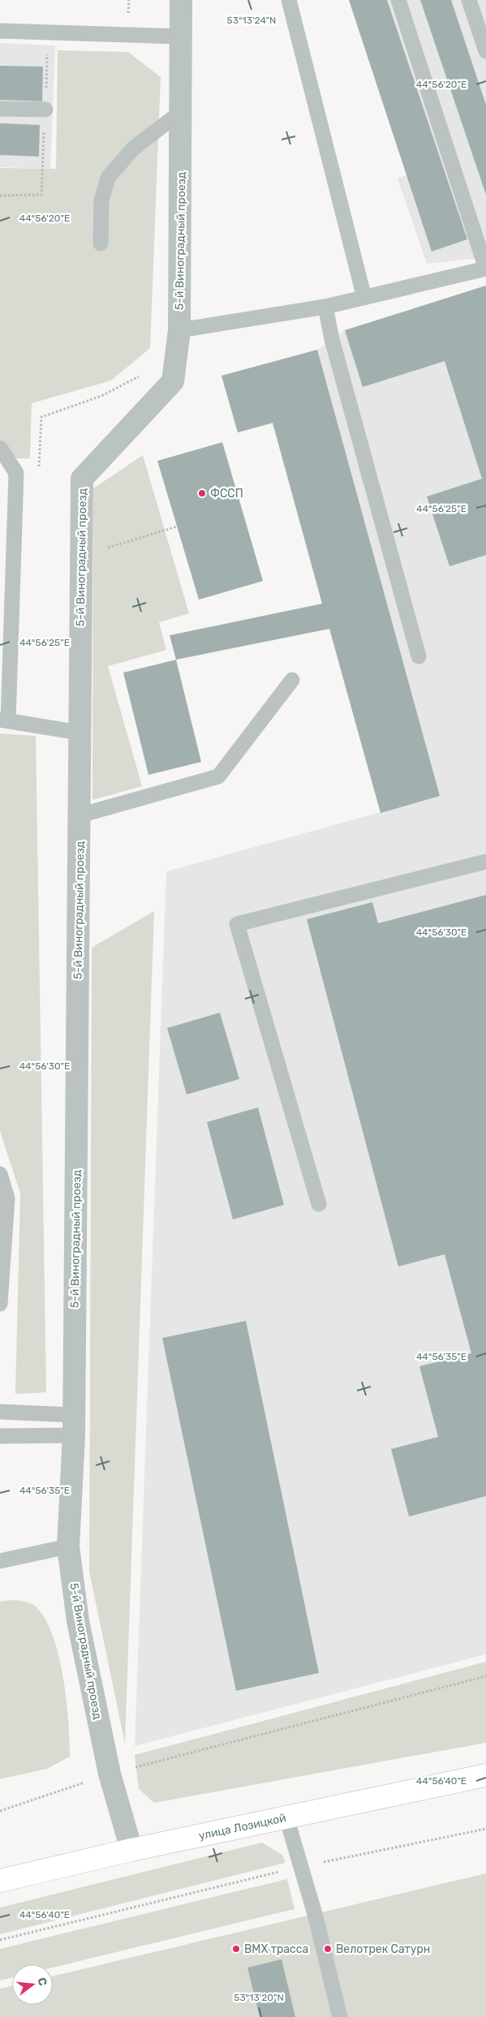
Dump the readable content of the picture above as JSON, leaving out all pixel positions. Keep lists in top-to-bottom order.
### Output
{
  "streets": {
    "main road": ["улица Лозицкой"],
    "street": ["5-й Виноградный проезд"]
  },
  "crossings": [
    ["5-й Виноградный проезд", "улица Лозицкой"]
  ],
  "places": ["ФССП", "BMX трасса", "Велотрек Сатурн"],
  "north": "right",
  "coordinates": [
    "53°13'24\"N",
    "44°56'20\"E",
    "44°56'25\"E",
    "44°56'30\"E",
    "44°56'35\"E",
    "44°56'40\"E",
    "53°13'20\"N"
  ]
}
